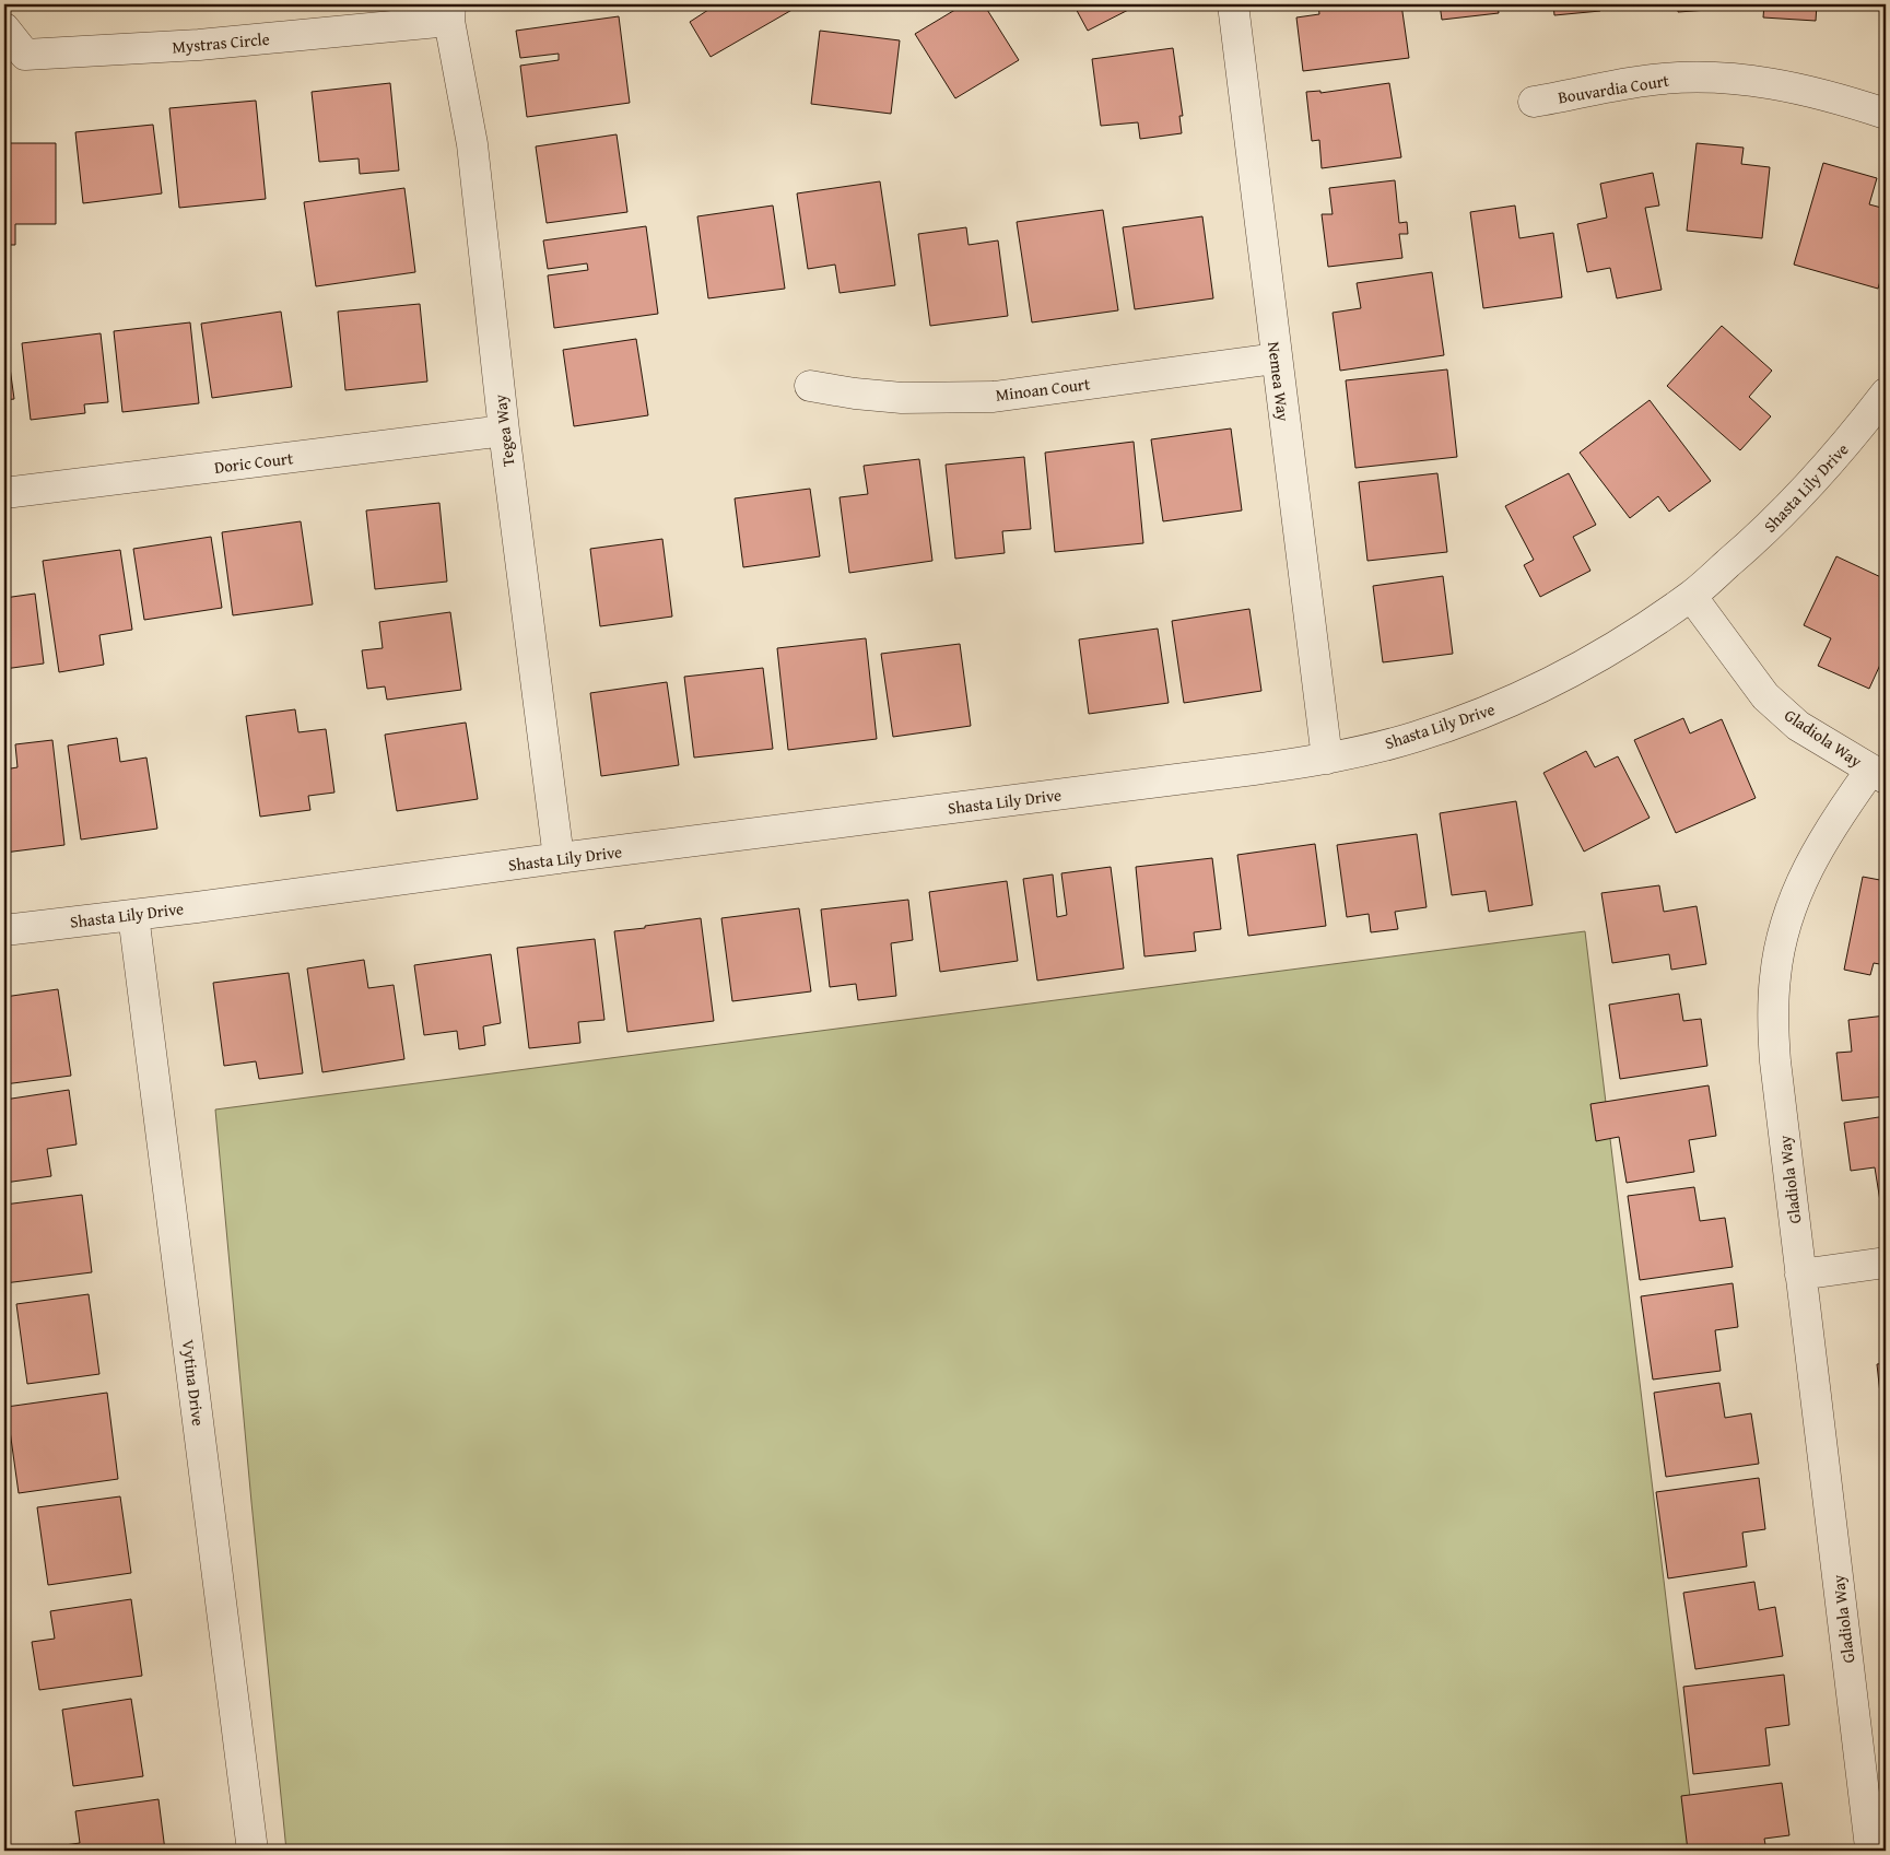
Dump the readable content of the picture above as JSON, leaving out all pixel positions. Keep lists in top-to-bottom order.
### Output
{
  "streets": {
    "street": [
      "Mystras Circle",
      "Bouvardia Court",
      "Nemea Way",
      "Minoan Court",
      "Tegea Way",
      "Doric Court",
      "Shasta Lily Drive",
      "Gladiola Way",
      "Vytina Drive"
    ]
  },
  "crossings": [
    ["Mystras Circle", "Tegea Way"],
    ["Nemea Way", "Minoan Court"],
    ["Nemea Way", "Shasta Lily Drive"],
    ["Tegea Way", "Doric Court"],
    ["Tegea Way", "Shasta Lily Drive"],
    ["Shasta Lily Drive", "Gladiola Way"],
    ["Shasta Lily Drive", "Vytina Drive"]
  ]
}
